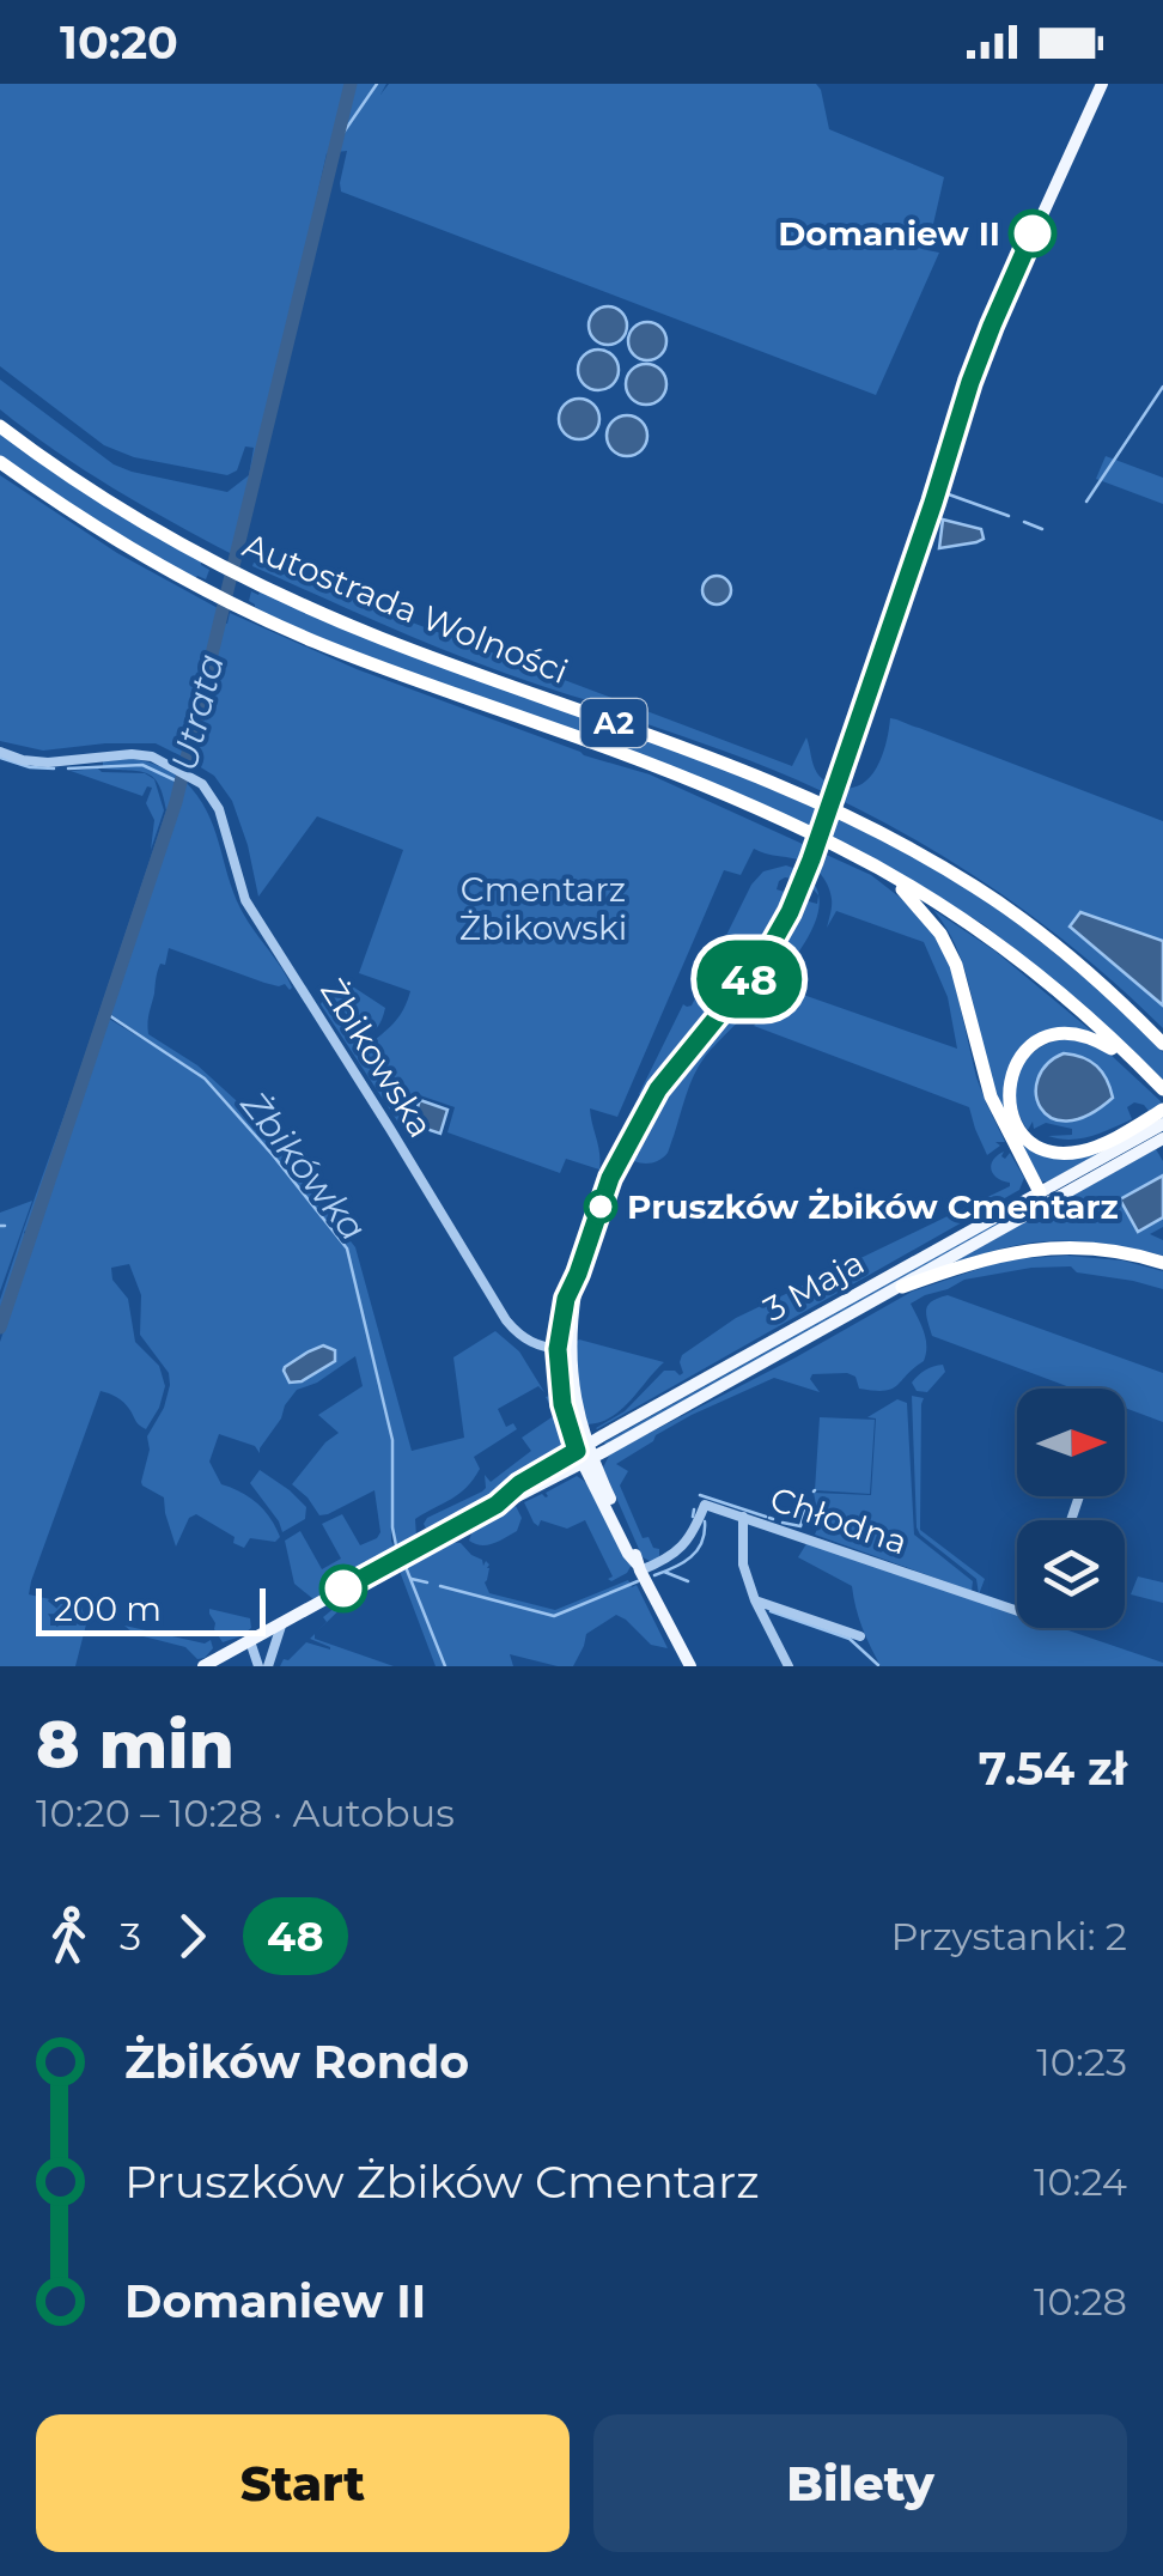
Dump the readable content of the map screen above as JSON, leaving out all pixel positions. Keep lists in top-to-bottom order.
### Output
{
  "streets": {
    "highway": ["Autostrada Wolności", "A2"],
    "main road": ["3 Maja"],
    "street": ["Żbikowska", "Chłodna"]
  },
  "water": ["Utrata", "Żbikówka"],
  "parks": ["Cmentarz Żbikowski"],
  "places": ["Domaniew II", "Pruszków Żbików Cmentarz"],
  "lines": ["bus line 48"],
  "scale_bar": "200 m",
  "north": "right",
  "page": {
    "status": "10:20",
    "on_map": "48",
    "scale": "200 m",
    "heading": ["8 min", "10:20 – 10:28 · Autobus", "7.54 zł"],
    "legs": ["3", "48", "Przystanki: 2"],
    "list": [
      {
        "name": "Żbików Rondo",
        "value": "10:23"
      },
      {
        "name": "Pruszków Żbików Cmentarz",
        "value": "10:24"
      },
      {
        "name": "Domaniew II",
        "value": "10:28"
      }
    ],
    "buttons": ["Start", "Bilety"]
  }
}
